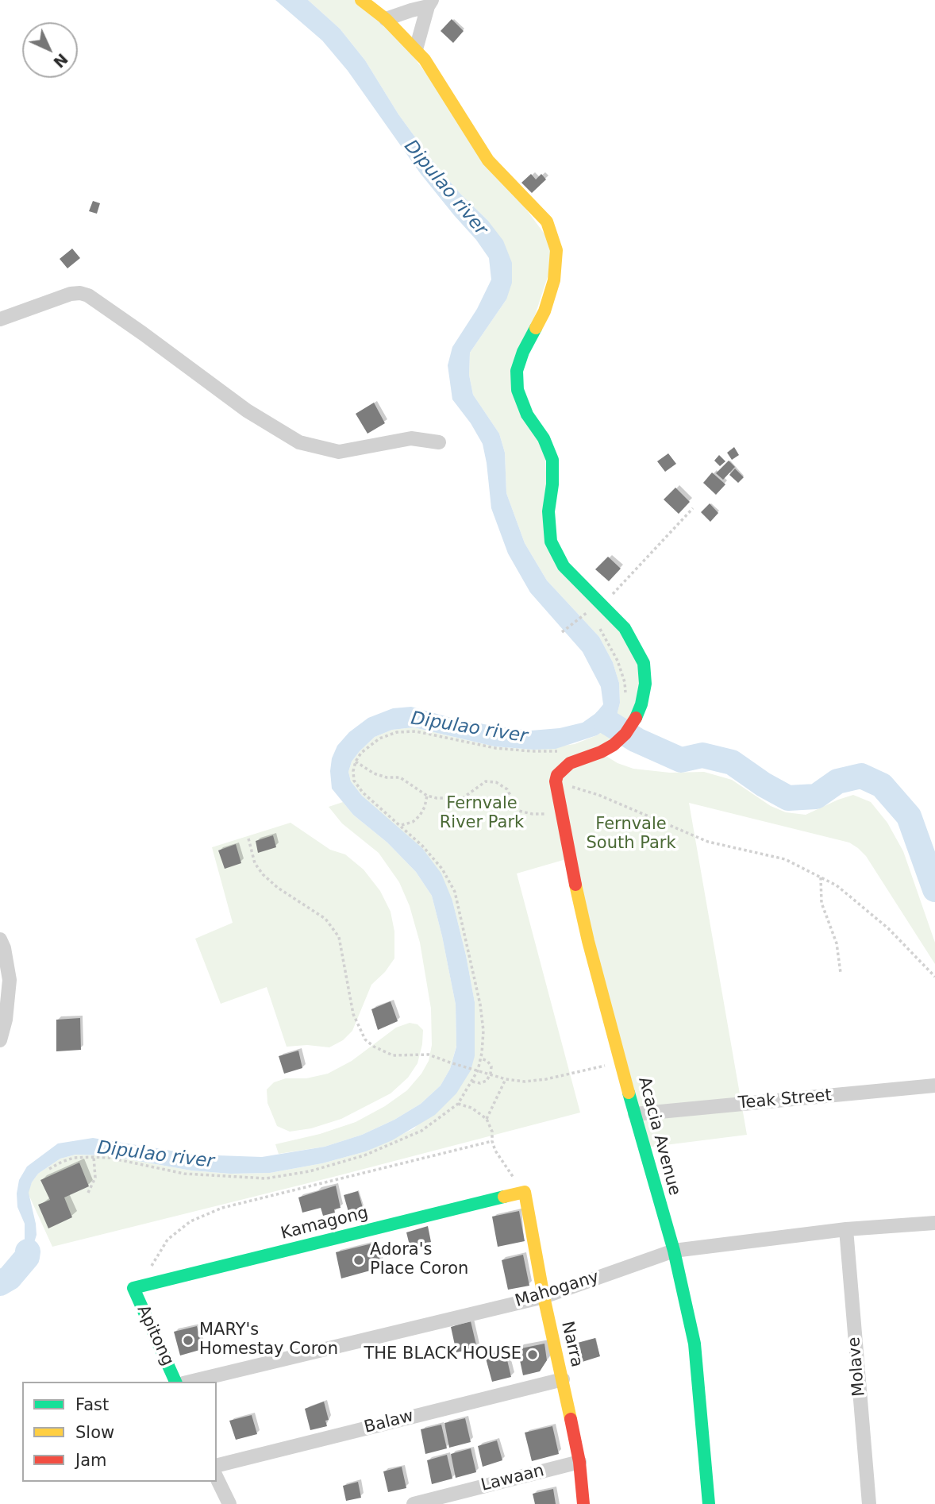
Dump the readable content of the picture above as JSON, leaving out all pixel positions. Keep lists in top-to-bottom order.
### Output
{
  "streets": {
    "street": [
      "Teak Street",
      "Acacia Avenue",
      "Kamagong",
      "Mahogany",
      "Apitong",
      "Narra",
      "Molave",
      "Balaw",
      "Lawaan"
    ]
  },
  "crossings": [
    ["Teak Street", "Acacia Avenue"],
    ["Acacia Avenue", "Mahogany"],
    ["Kamagong", "Apitong"],
    ["Kamagong", "Narra"],
    ["Mahogany", "Narra"],
    ["Mahogany", "Molave"],
    ["Narra", "Balaw"],
    ["Narra", "Lawaan"]
  ],
  "water": ["Dipulao river"],
  "parks": ["Fernvale River Park", "Fernvale South Park"],
  "places": ["Adora's Place Coron", "MARY's Homestay Coron", "THE BLACK HOUSE"],
  "legend": ["Fast", "Slow", "Jam"],
  "north": "bottom right"
}
